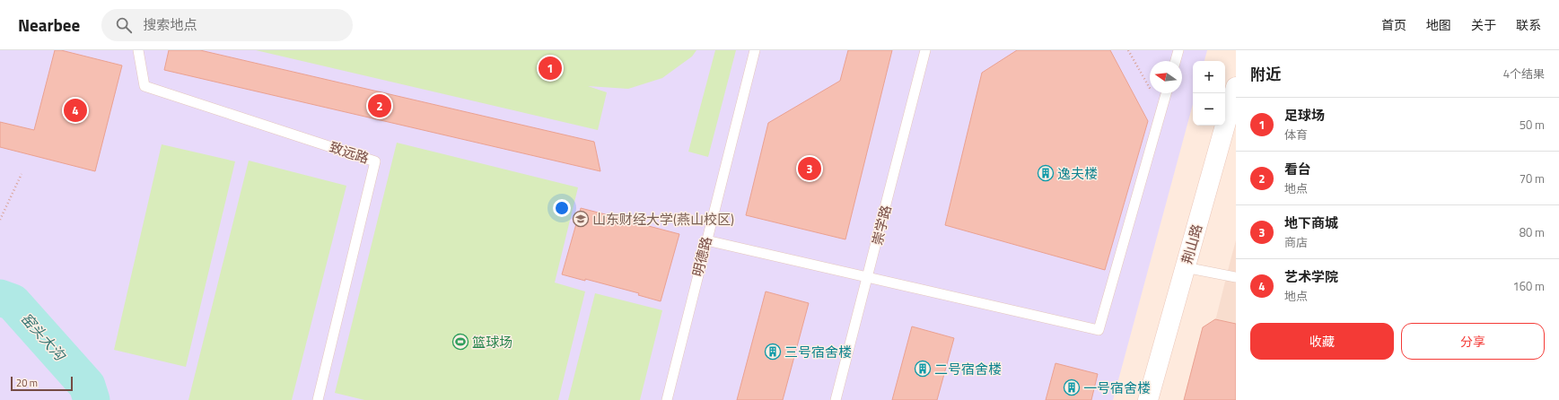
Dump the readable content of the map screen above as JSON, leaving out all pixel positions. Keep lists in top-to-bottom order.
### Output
{
  "streets": {
    "main road": ["荆山路"],
    "lane": ["致远路", "崇学路", "明德路"]
  },
  "water": ["窑头大沟"],
  "places": {
    "building": [
      "逸夫楼",
      "三号宿舍楼",
      "二号宿舍楼",
      "一号宿舍楼"
    ],
    "school or university": ["山东财经大学(燕山校区)"],
    "sports": ["篮球场"]
  },
  "scale_bar": "20 m",
  "north": "left",
  "page": {
    "header": "Nearbee",
    "search": "搜索地点",
    "nav": [
      "首页",
      "地图",
      "关于",
      "联系"
    ],
    "heading": ["附近", "4个结果"],
    "pins": [
      "1",
      "2",
      "4",
      "3"
    ],
    "map_buttons": ["+", "−"],
    "list": [
      {
        "mark": "1",
        "name": "足球场",
        "note": "体育",
        "value": "50 m"
      },
      {
        "mark": "2",
        "name": "看台",
        "note": "地点",
        "value": "70 m"
      },
      {
        "mark": "3",
        "name": "地下商城",
        "note": "商店",
        "value": "80 m"
      },
      {
        "mark": "4",
        "name": "艺术学院",
        "note": "地点",
        "value": "160 m"
      }
    ],
    "buttons": ["收藏", "分享"],
    "scale": "20 m"
  }
}
